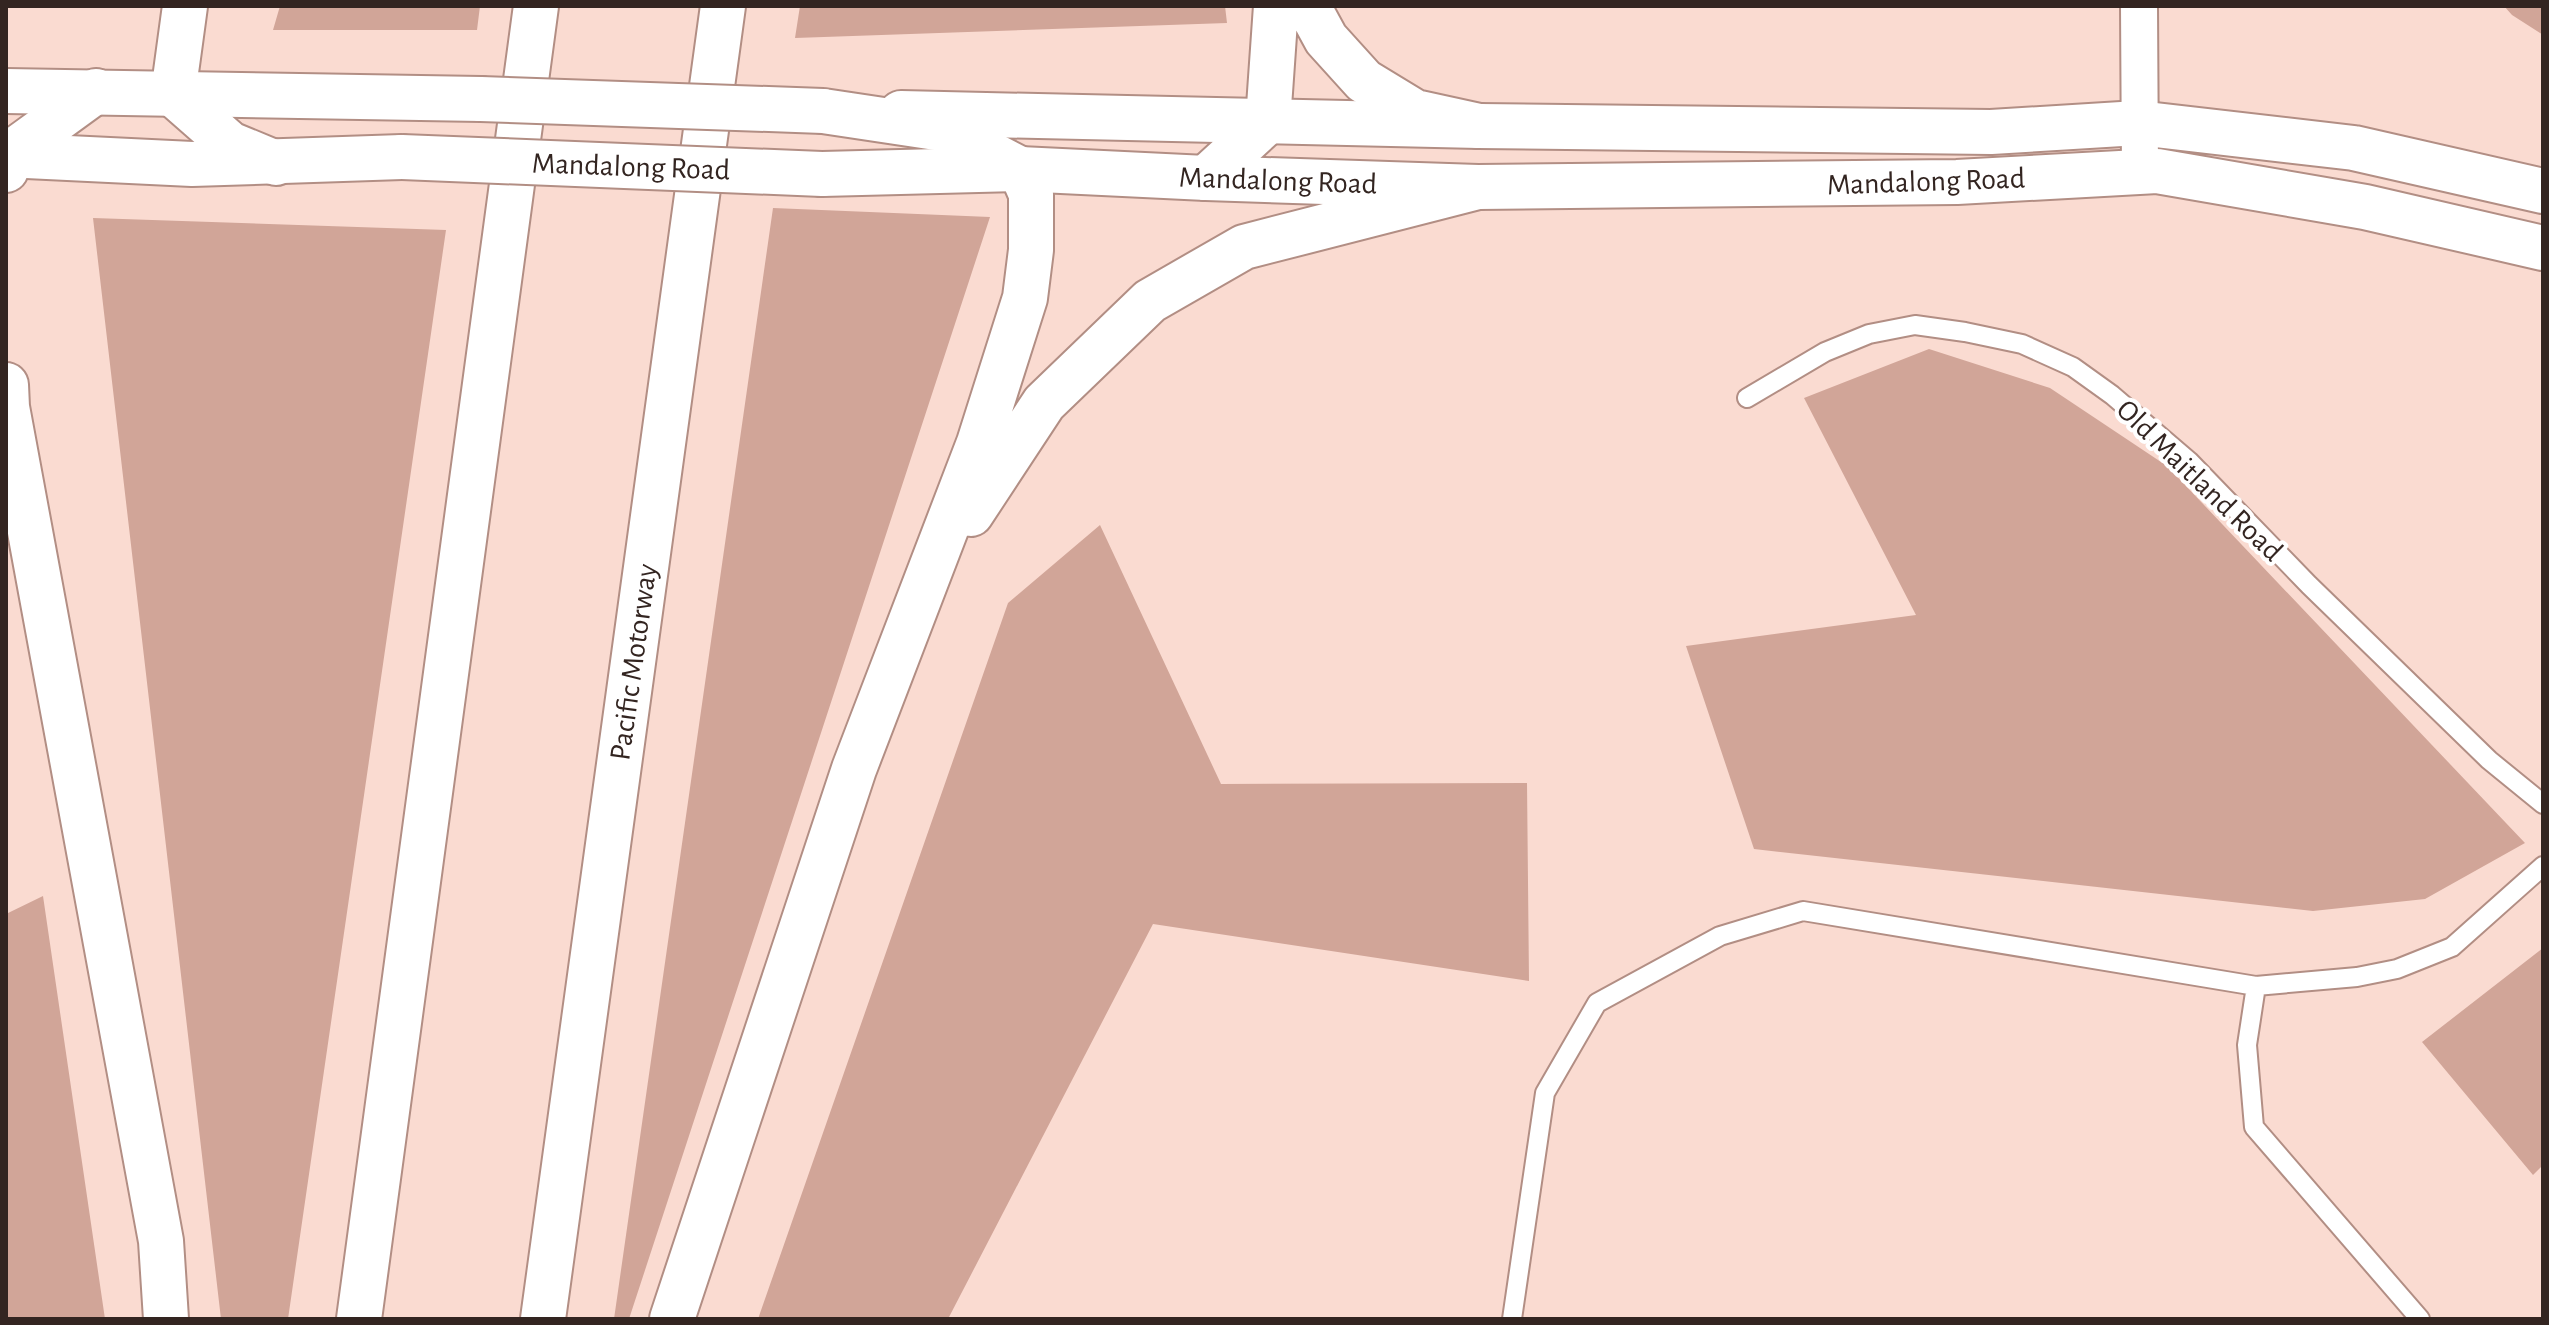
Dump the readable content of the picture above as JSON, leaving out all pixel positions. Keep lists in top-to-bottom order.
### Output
{
  "streets": {
    "main road": ["Mandalong Road", "Pacific Motorway"],
    "lane": ["Old Maitland Road"]
  }
}
